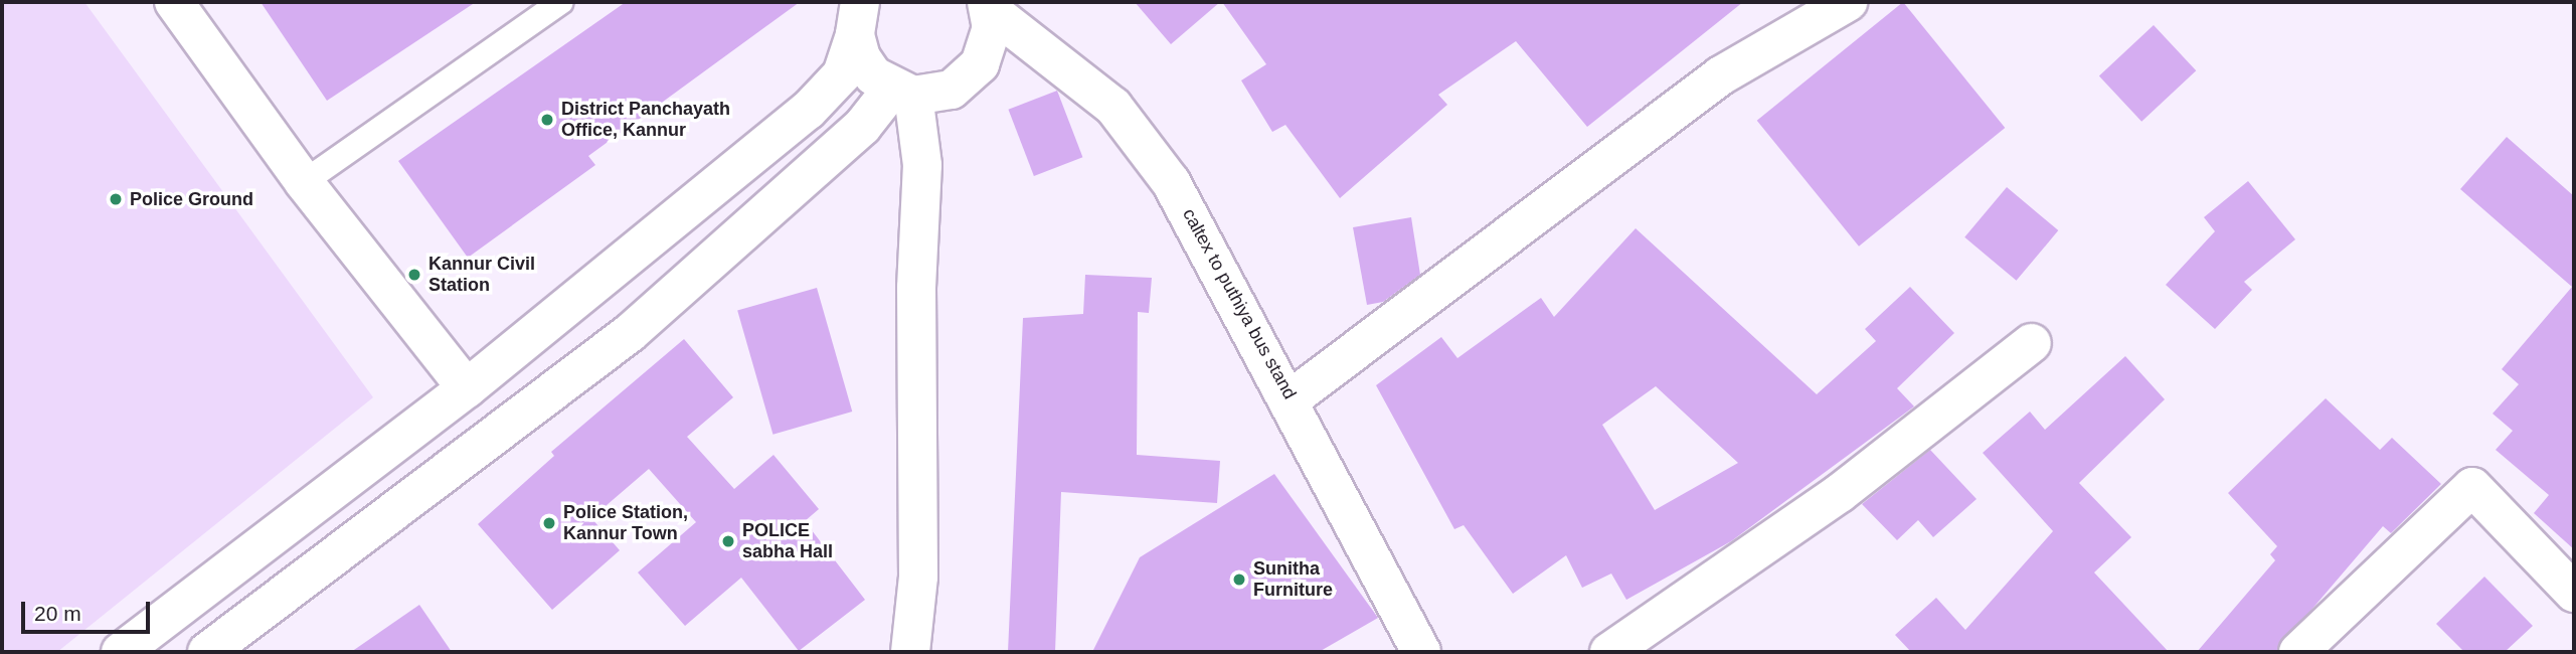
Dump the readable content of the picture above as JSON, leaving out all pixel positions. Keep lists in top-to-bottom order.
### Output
{
  "streets": {
    "street": ["caltex to puthiya bus stand"]
  },
  "places": [
    "District Panchayath Office, Kannur",
    "Police Ground",
    "Kannur Civil Station",
    "Police Station, Kannur Town",
    "POLICE sabha Hall",
    "Sunitha Furniture"
  ],
  "scale_bar": "20 m"
}
